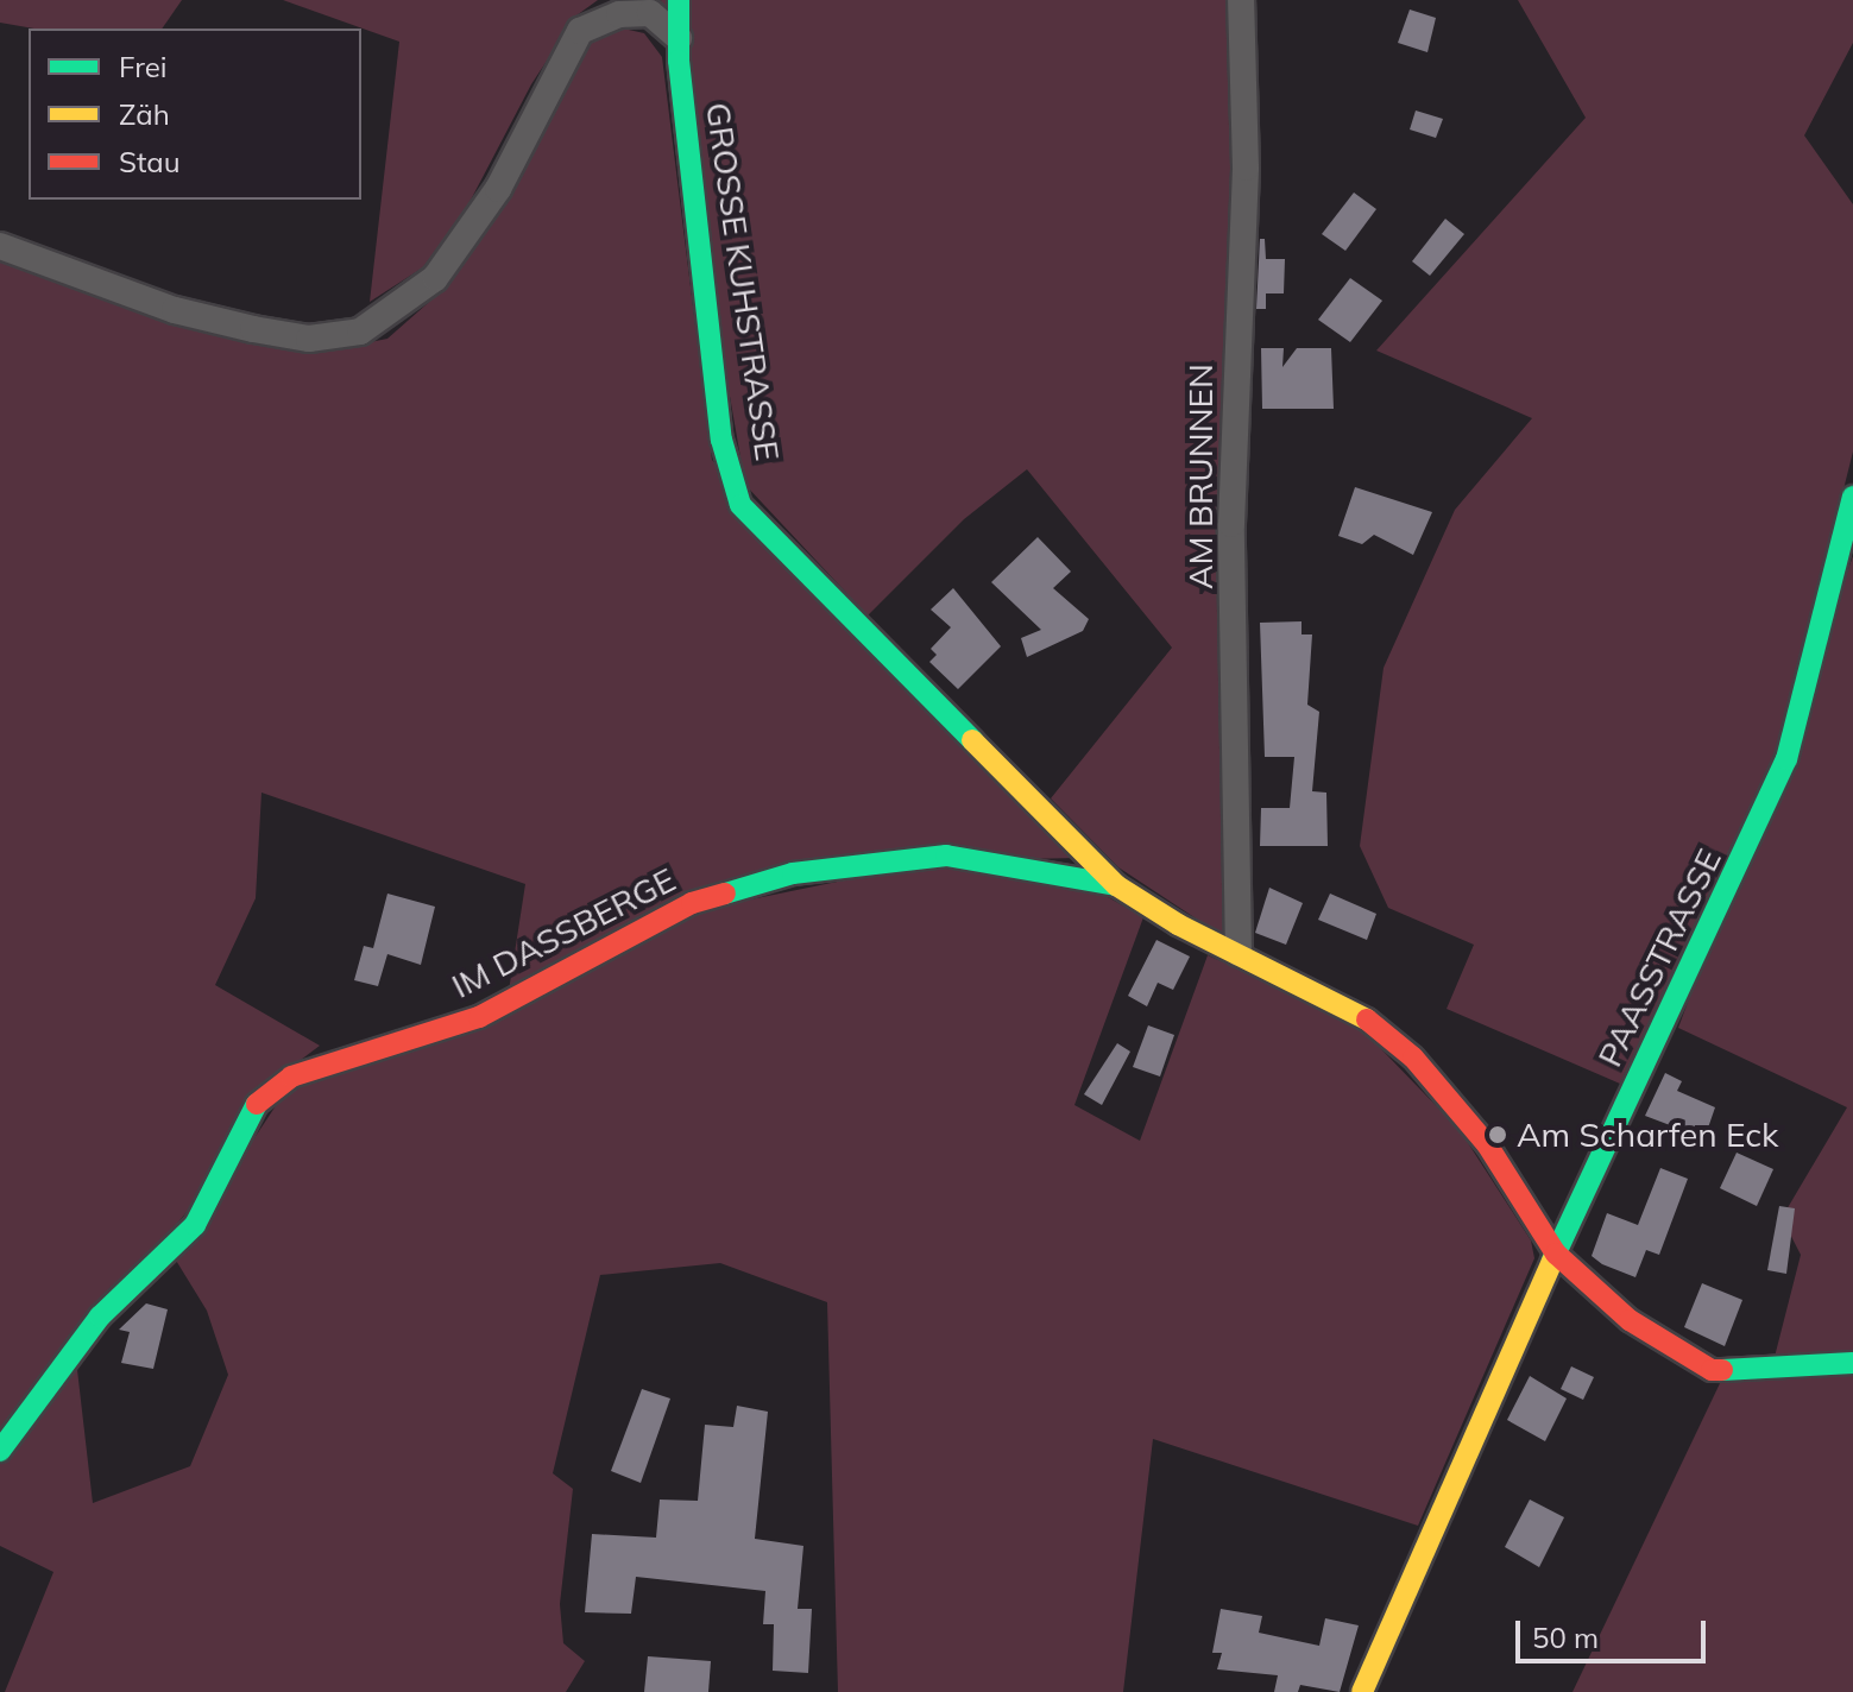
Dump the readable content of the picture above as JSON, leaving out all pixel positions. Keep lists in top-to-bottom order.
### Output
{
  "streets": {
    "street": [
      "GROSSE KUHSTRASSE",
      "AM BRUNNEN",
      "IM DASSBERGE",
      "PAASSTRASSE"
    ]
  },
  "crossings": [
    ["GROSSE KUHSTRASSE", "AM BRUNNEN"],
    ["GROSSE KUHSTRASSE", "IM DASSBERGE"],
    ["GROSSE KUHSTRASSE", "PAASSTRASSE"]
  ],
  "places": ["Am Scharfen Eck"],
  "legend": ["Frei", "Zäh", "Stau"],
  "scale_bar": "50 m"
}
